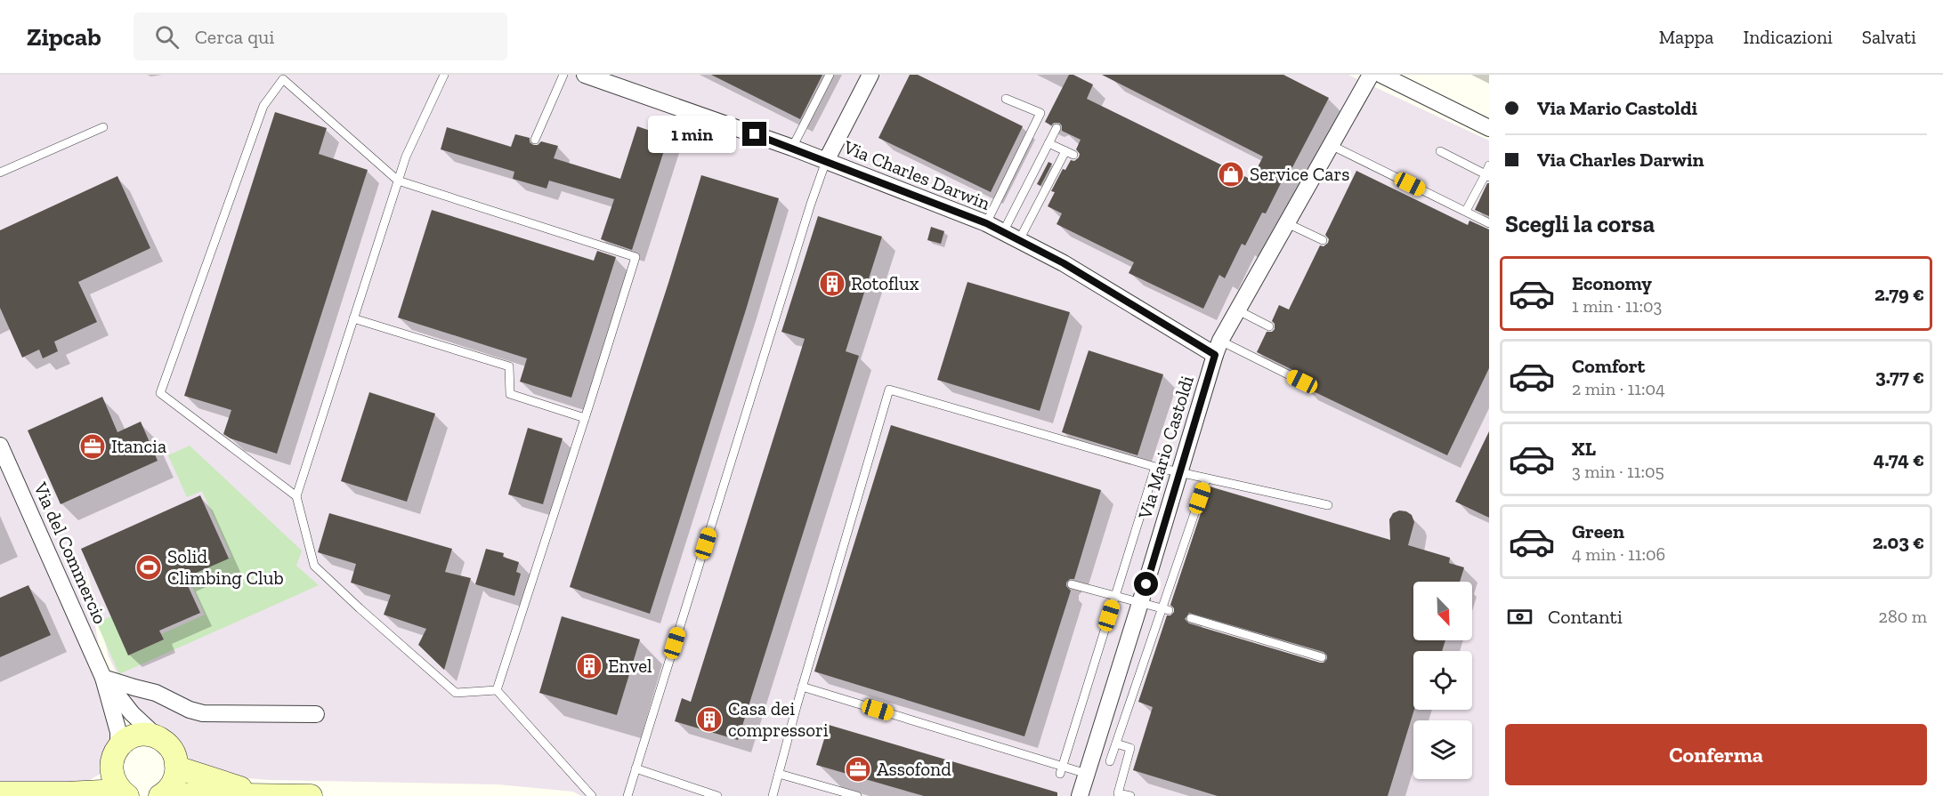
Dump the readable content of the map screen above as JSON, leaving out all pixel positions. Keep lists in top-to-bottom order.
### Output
{
  "streets": {
    "street": ["Via Charles Darwin", "Via Mario Castoldi", "Via del Commercio"]
  },
  "crossings": [
    ["Via Charles Darwin", "Via Mario Castoldi"]
  ],
  "places": {
    "shop": ["Service Cars"],
    "building": ["Rotoflux", "Envel", "Casa dei compressori"],
    "office": ["Itancia", "Assofond"],
    "sports": ["Solid Climbing Club"]
  },
  "north": "bottom right",
  "page": {
    "header": "Zipcab",
    "search": "Cerca qui",
    "nav": ["Mappa", "Indicazioni", "Salvati"],
    "banner": ["Via Mario Castoldi", "Via Charles Darwin"],
    "bubble": "1 min",
    "heading": "Scegli la corsa",
    "list": [
      {
        "name": "Economy",
        "note": "1 min · 11:03",
        "value": "2.79 €"
      },
      {
        "name": "Comfort",
        "note": "2 min · 11:04",
        "value": "3.77 €"
      },
      {
        "name": "XL",
        "note": "3 min · 11:05",
        "value": "4.74 €"
      },
      {
        "name": "Green",
        "note": "4 min · 11:06",
        "value": "2.03 €"
      }
    ],
    "pay": ["Contanti", "280 m"],
    "buttons": "Conferma"
  }
}
